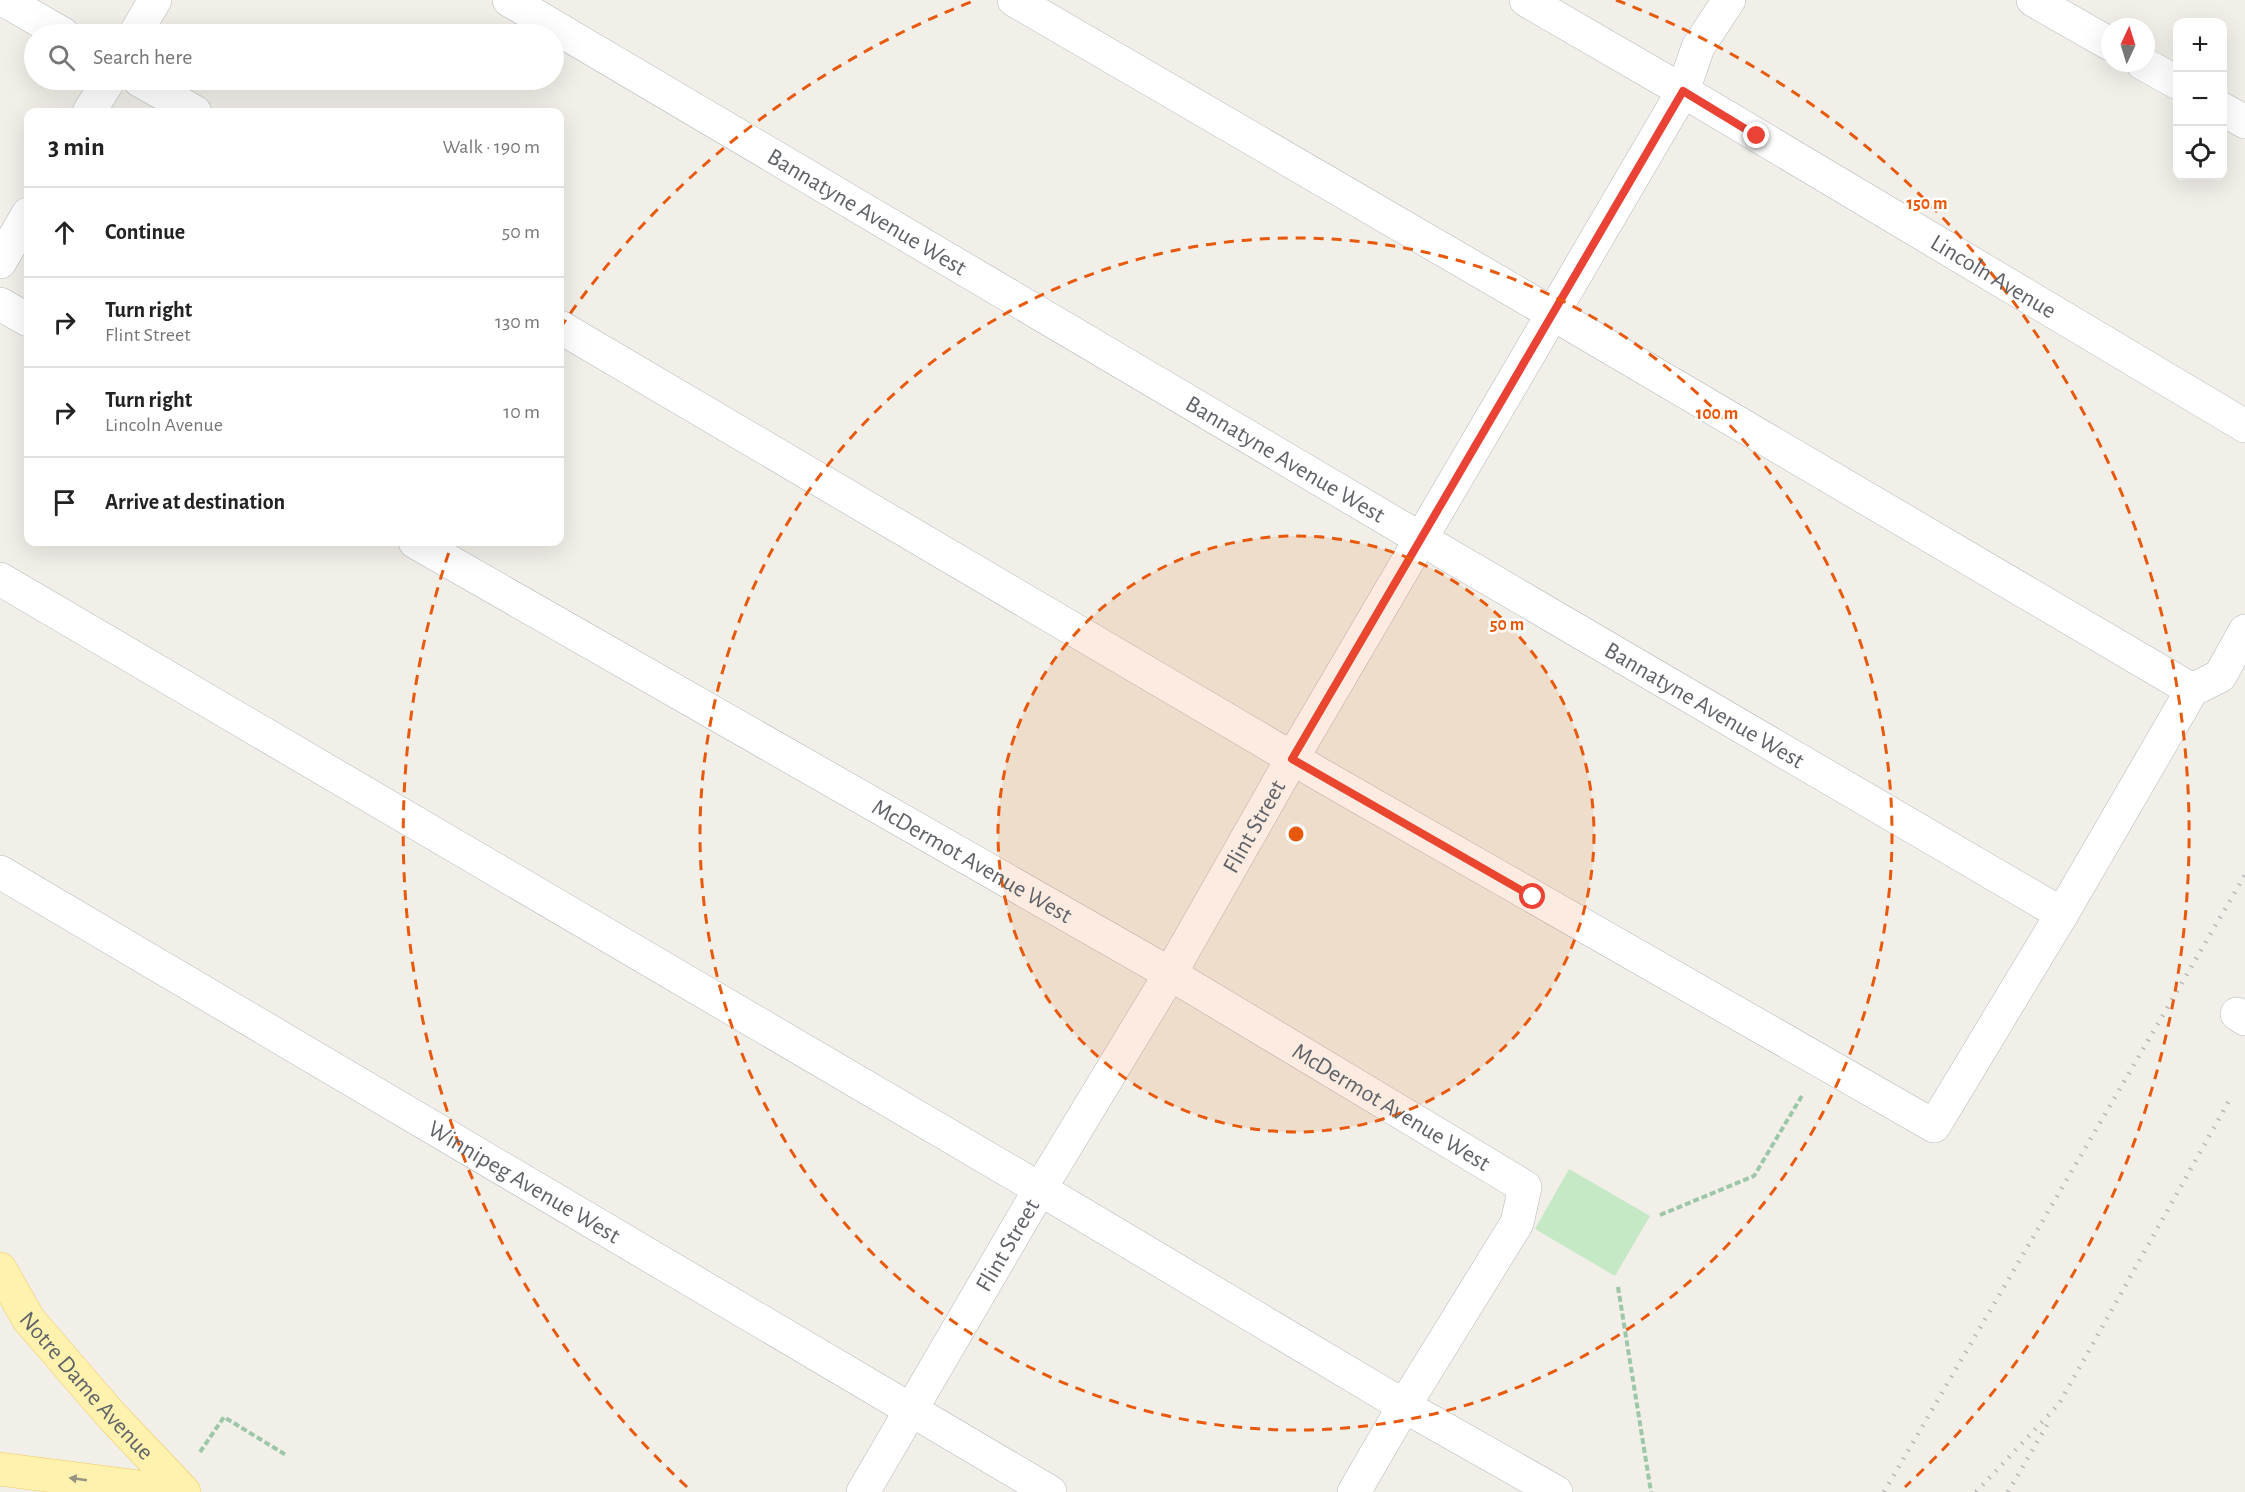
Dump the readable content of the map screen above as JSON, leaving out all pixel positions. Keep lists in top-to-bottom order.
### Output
{
  "streets": {
    "main road": ["Notre Dame Avenue"],
    "street": [
      "Bannatyne Avenue West",
      "Lincoln Avenue",
      "Flint Street",
      "McDermot Avenue West",
      "Winnipeg Avenue West"
    ]
  },
  "crossings": [
    ["Bannatyne Avenue West", "Flint Street"],
    ["Lincoln Avenue", "Flint Street"],
    ["Flint Street", "McDermot Avenue West"],
    ["Flint Street", "Winnipeg Avenue West"]
  ],
  "north": "top",
  "page": {
    "map_buttons": ["+", "−"],
    "search": "Search here",
    "heading": ["3 min", "Walk · 190 m"],
    "list": [
      ["Continue", "50 m"],
      ["Turn right", "Flint Street", "130 m"],
      ["Turn right", "Lincoln Avenue", "10 m"],
      "Arrive at destination"
    ]
  },
  "rings": ["150 m", "100 m", "50 m"]
}
